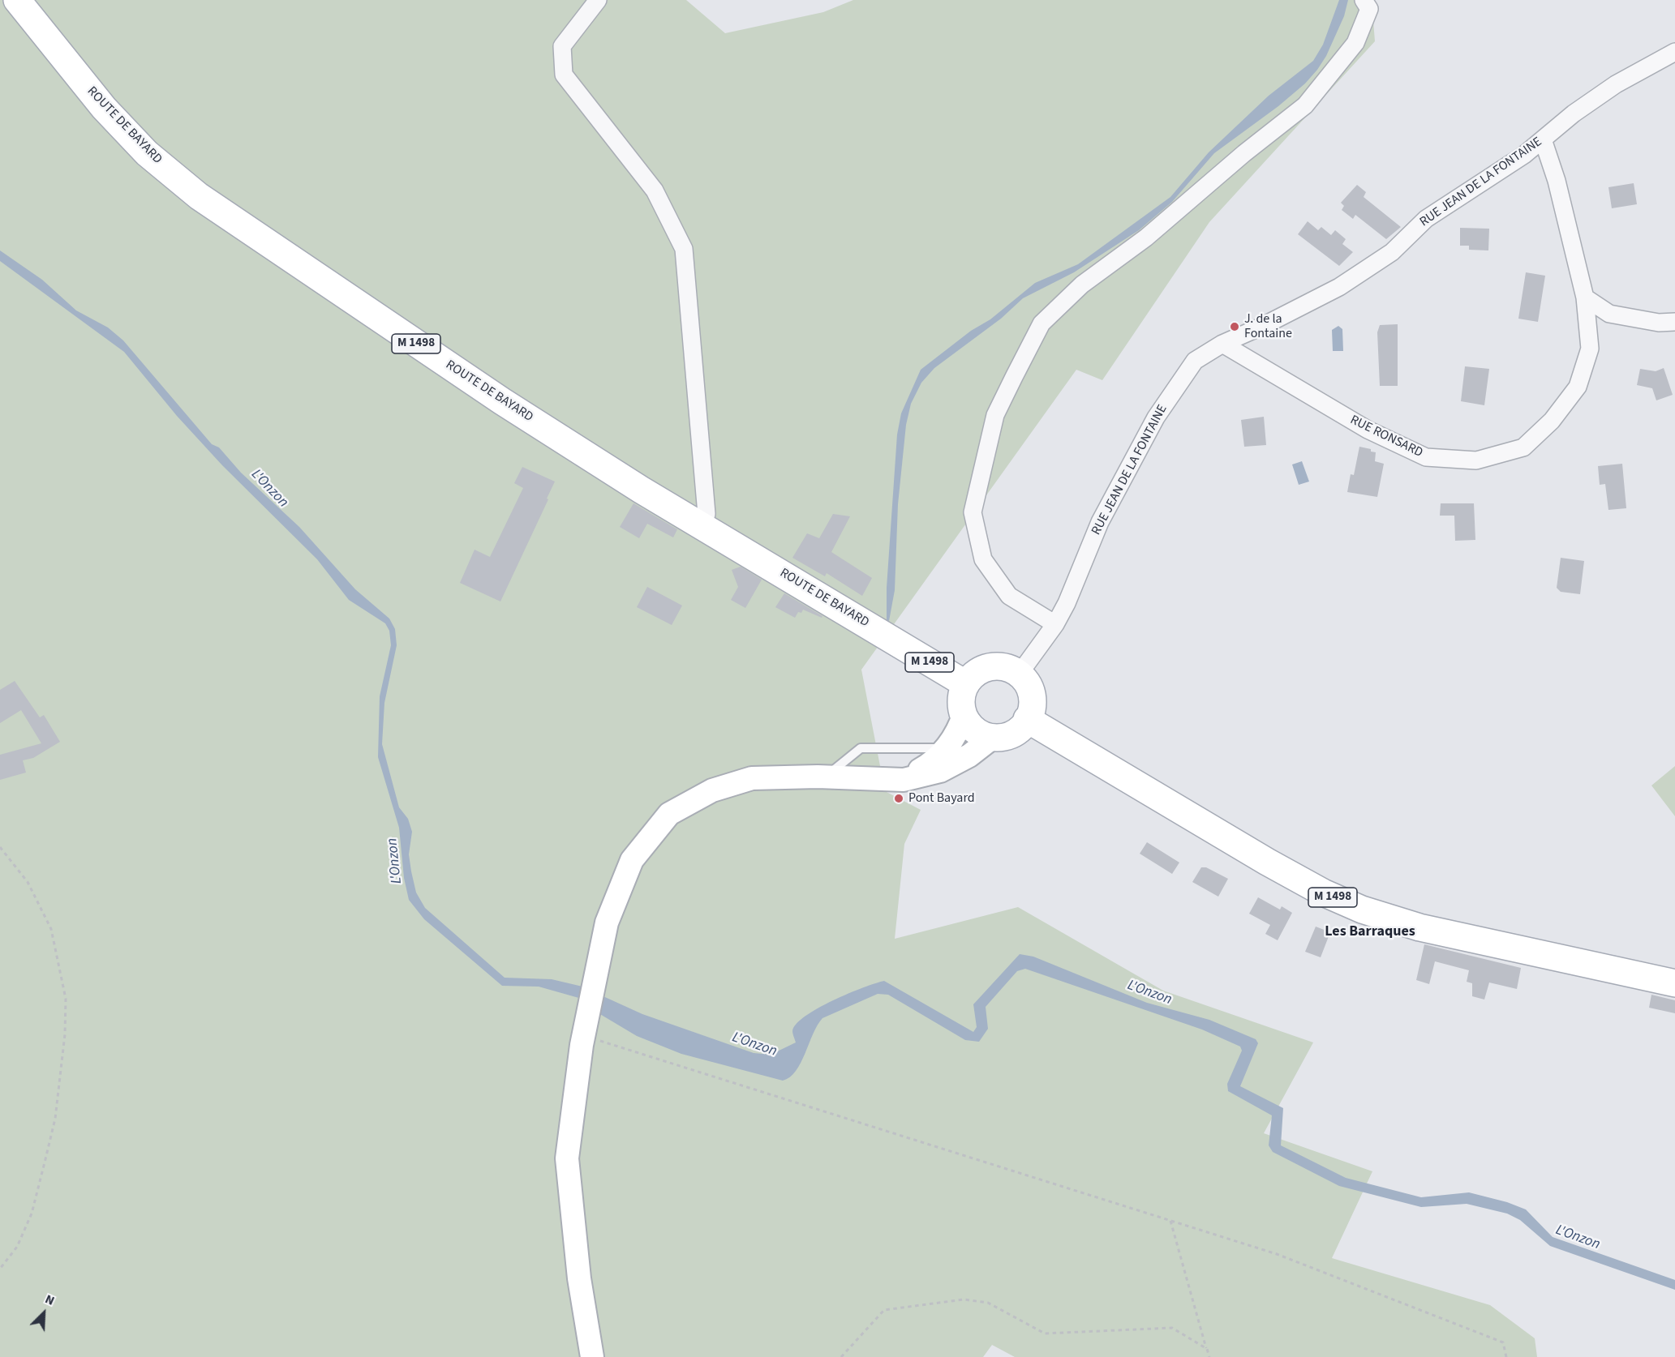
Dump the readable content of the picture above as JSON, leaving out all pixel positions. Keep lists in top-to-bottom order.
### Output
{
  "streets": {
    "main road": ["ROUTE DE BAYARD", "M 1498"],
    "street": ["RUE JEAN DE LA FONTAINE", "RUE RONSARD"]
  },
  "crossings": [
    ["ROUTE DE BAYARD", "RUE JEAN DE LA FONTAINE"],
    ["ROUTE DE BAYARD", "M 1498"],
    ["RUE JEAN DE LA FONTAINE", "M 1498"],
    ["RUE JEAN DE LA FONTAINE", "RUE RONSARD"]
  ],
  "districts": ["Les Barraques"],
  "water": ["L'Onzon"],
  "places": ["J. de la Fontaine", "Pont Bayard"],
  "north": "top right"
}
